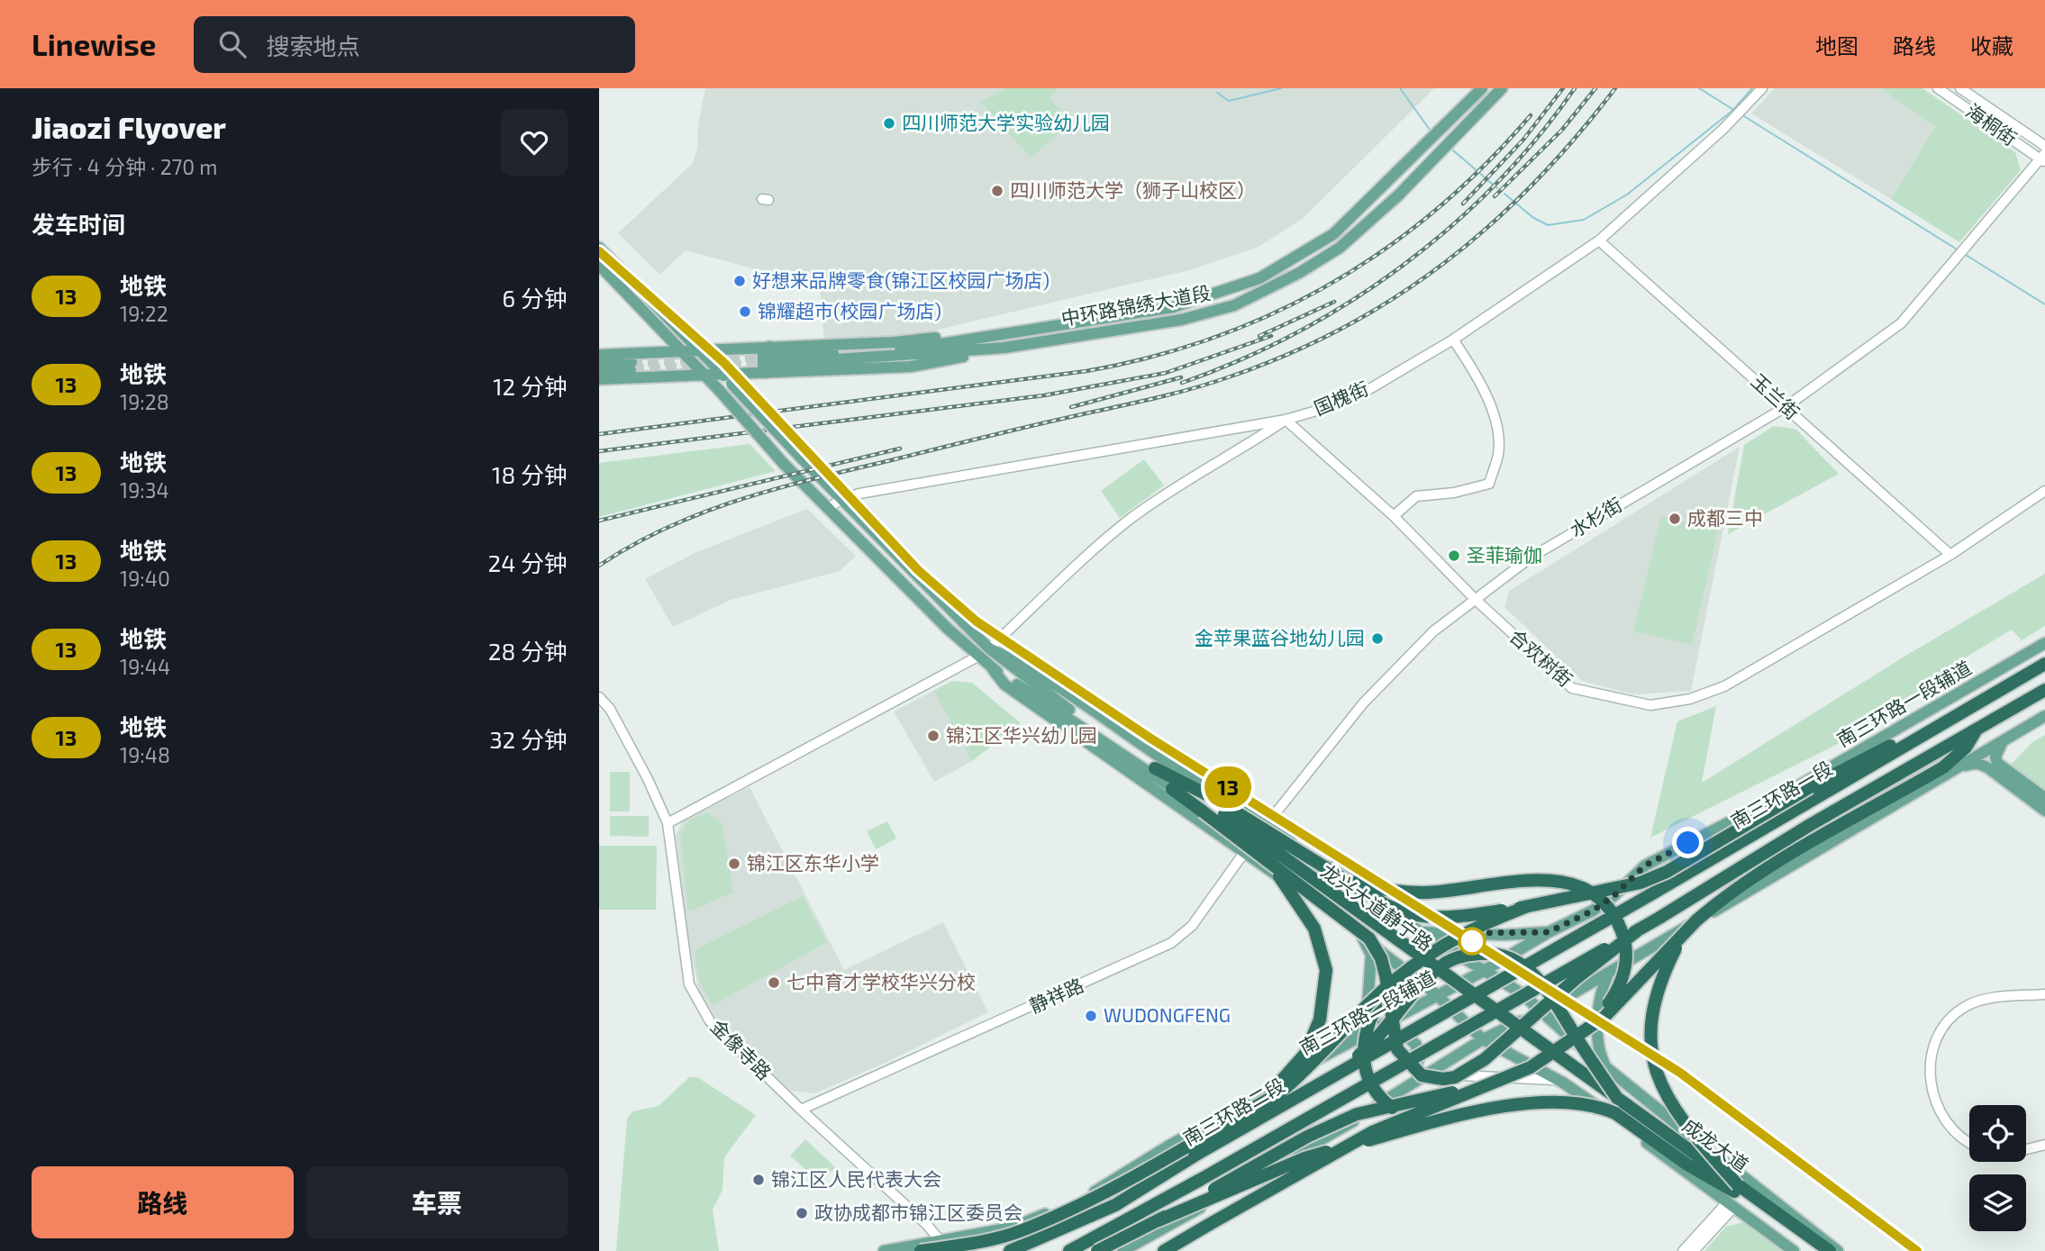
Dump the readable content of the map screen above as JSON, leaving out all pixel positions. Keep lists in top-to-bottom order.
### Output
{
  "streets": {
    "highway": [
      "南三环路一段",
      "龙兴大道静宁路",
      "南三环路二段",
      "成龙大道"
    ],
    "main road": ["中环路锦绣大道段", "南三环路一段辅道", "南三环路二段辅道"],
    "street": [
      "海桐街",
      "玉兰街",
      "国槐街",
      "水杉街",
      "合欢树街",
      "静祥路",
      "金像寺路"
    ]
  },
  "crossings": [
    ["海桐街", "水杉街"],
    ["玉兰街", "国槐街"],
    ["玉兰街", "水杉街"],
    ["玉兰街", "合欢树街"],
    ["国槐街", "合欢树街"],
    ["水杉街", "合欢树街"],
    ["水杉街", "静祥路"],
    ["南三环路一段辅道", "南三环路二段辅道"],
    ["南三环路一段", "南三环路二段"],
    ["龙兴大道静宁路", "成龙大道"],
    ["静祥路", "金像寺路"],
    ["南三环路二段辅道", "金像寺路"]
  ],
  "places": [
    "四川师范大学实验幼儿园",
    "四川师范大学（狮子山校区）",
    "好想来品牌零食(锦江区校园广场店)",
    "锦耀超市(校园广场店)",
    "成都三中",
    "圣菲瑜伽",
    "金苹果蓝谷地幼儿园",
    "锦江区华兴幼儿园",
    "锦江区东华小学",
    "七中育才学校华兴分校",
    "WUDONGFENG",
    "锦江区人民代表大会",
    "政协成都市锦江区委员会"
  ],
  "lines": ["metro line 13"],
  "page": {
    "header": "Linewise",
    "search": "搜索地点",
    "nav": ["地图", "路线", "收藏"],
    "heading": [
      ["Jiaozi Flyover", "步行 · 4 分钟 · 270 m"],
      "发车时间"
    ],
    "on_map": "13",
    "list": [
      {
        "mark": "13",
        "name": "地铁",
        "note": "19:22",
        "value": "6 分钟"
      },
      {
        "mark": "13",
        "name": "地铁",
        "note": "19:28",
        "value": "12 分钟"
      },
      {
        "mark": "13",
        "name": "地铁",
        "note": "19:34",
        "value": "18 分钟"
      },
      {
        "mark": "13",
        "name": "地铁",
        "note": "19:40",
        "value": "24 分钟"
      },
      {
        "mark": "13",
        "name": "地铁",
        "note": "19:44",
        "value": "28 分钟"
      },
      {
        "mark": "13",
        "name": "地铁",
        "note": "19:48",
        "value": "32 分钟"
      }
    ],
    "buttons": ["路线", "车票"]
  }
}
